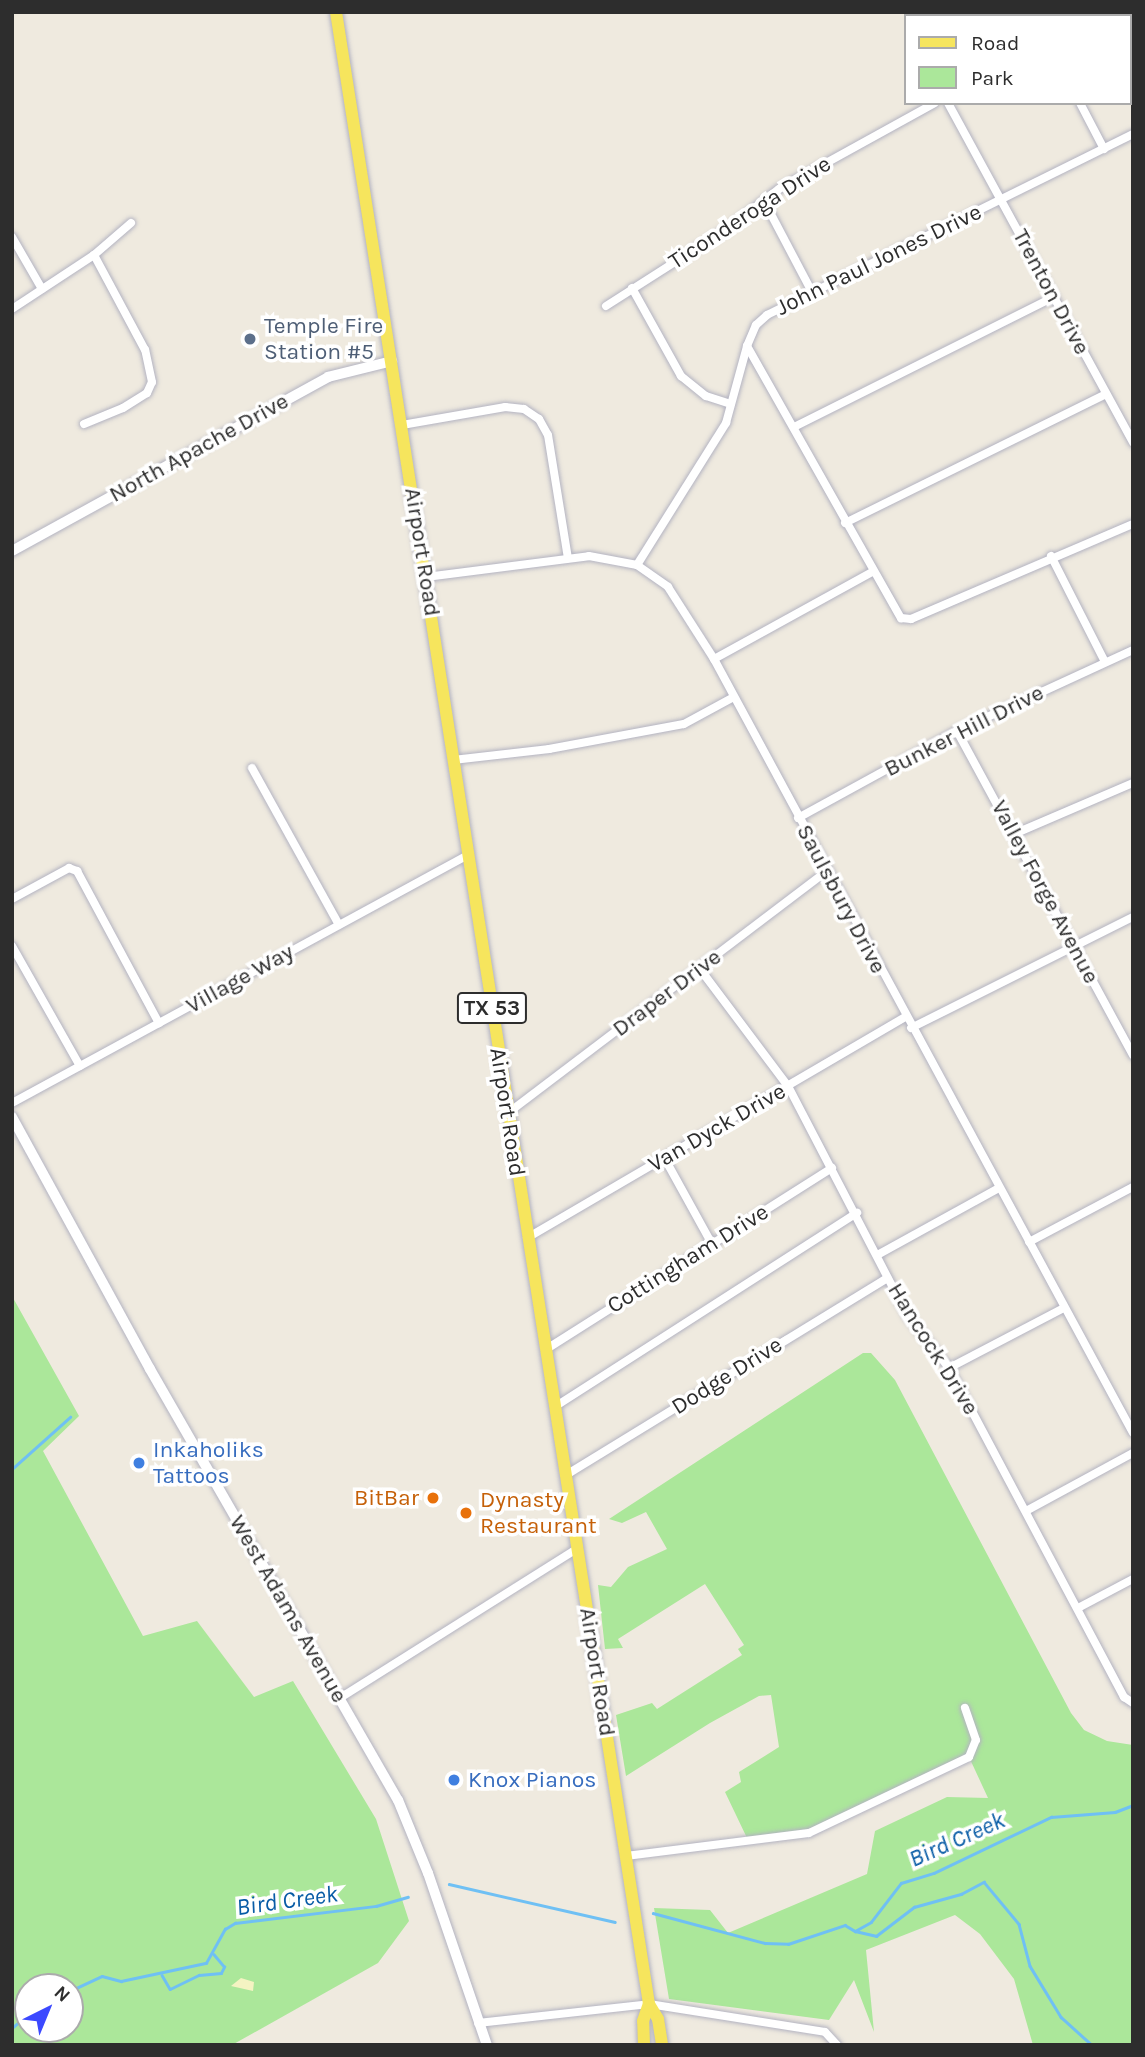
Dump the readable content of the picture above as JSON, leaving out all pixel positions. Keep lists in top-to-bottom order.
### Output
{
  "streets": {
    "main road": ["Airport Road", "TX 53", "West Adams Avenue"],
    "street": [
      "Ticonderoga Drive",
      "John Paul Jones Drive",
      "Trenton Drive",
      "North Apache Drive",
      "Bunker Hill Drive",
      "Valley Forge Avenue",
      "Saulsbury Drive",
      "Village Way",
      "Draper Drive",
      "Van Dyck Drive",
      "Cottingham Drive",
      "Hancock Drive",
      "Dodge Drive"
    ]
  },
  "crossings": [
    ["John Paul Jones Drive", "Trenton Drive"],
    ["John Paul Jones Drive", "Saulsbury Drive"],
    ["North Apache Drive", "Airport Road"],
    ["Airport Road", "Saulsbury Drive"],
    ["Airport Road", "Village Way"],
    ["Airport Road", "Draper Drive"],
    ["Airport Road", "Van Dyck Drive"],
    ["Airport Road", "Cottingham Drive"],
    ["Airport Road", "Dodge Drive"],
    ["Bunker Hill Drive", "Valley Forge Avenue"],
    ["Bunker Hill Drive", "Saulsbury Drive"],
    ["Saulsbury Drive", "Draper Drive"],
    ["Saulsbury Drive", "Van Dyck Drive"],
    ["Draper Drive", "Hancock Drive"],
    ["Van Dyck Drive", "Hancock Drive"],
    ["Cottingham Drive", "Hancock Drive"],
    ["Hancock Drive", "Dodge Drive"]
  ],
  "water": ["Bird Creek"],
  "places": [
    "Temple Fire Station #5",
    "Inkaholiks Tattoos",
    "BitBar",
    "Dynasty Restaurant",
    "Knox Pianos"
  ],
  "legend": ["Road", "Park"],
  "north": "top right"
}
